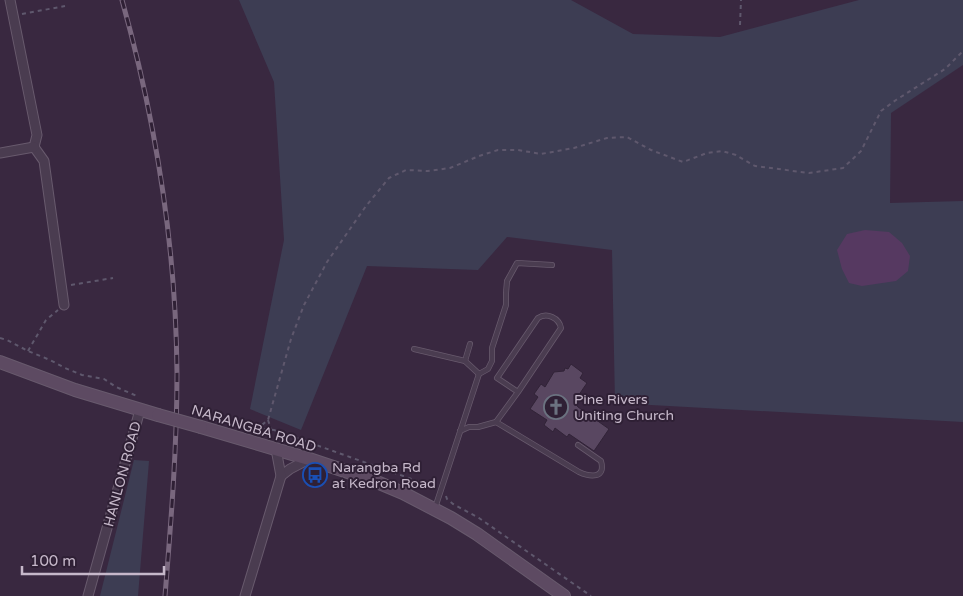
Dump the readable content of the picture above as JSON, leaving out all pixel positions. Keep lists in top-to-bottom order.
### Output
{
  "streets": {
    "main road": ["NARANGBA ROAD"],
    "street": ["HANLON ROAD"]
  },
  "crossings": [
    ["NARANGBA ROAD", "HANLON ROAD"]
  ],
  "places": {
    "church": ["Pine Rivers Uniting Church"],
    "bus stop": ["Narangba Rd at Kedron Road"]
  },
  "scale_bar": "100 m"
}
